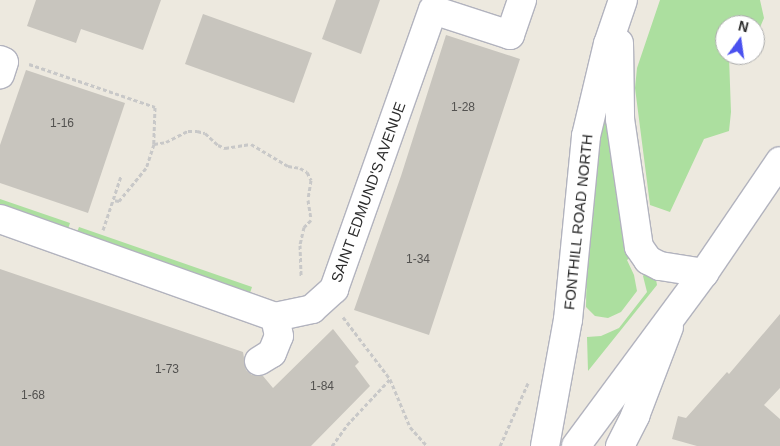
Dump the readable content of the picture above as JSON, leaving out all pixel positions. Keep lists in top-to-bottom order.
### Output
{
  "streets": {
    "main road": ["SAINT EDMUND'S AVENUE", "FONTHILL ROAD NORTH"]
  },
  "house_numbers": [
    "1-28",
    "1-16",
    "1-34",
    "1-73",
    "1-84",
    "1-68"
  ],
  "north": "top"
}
